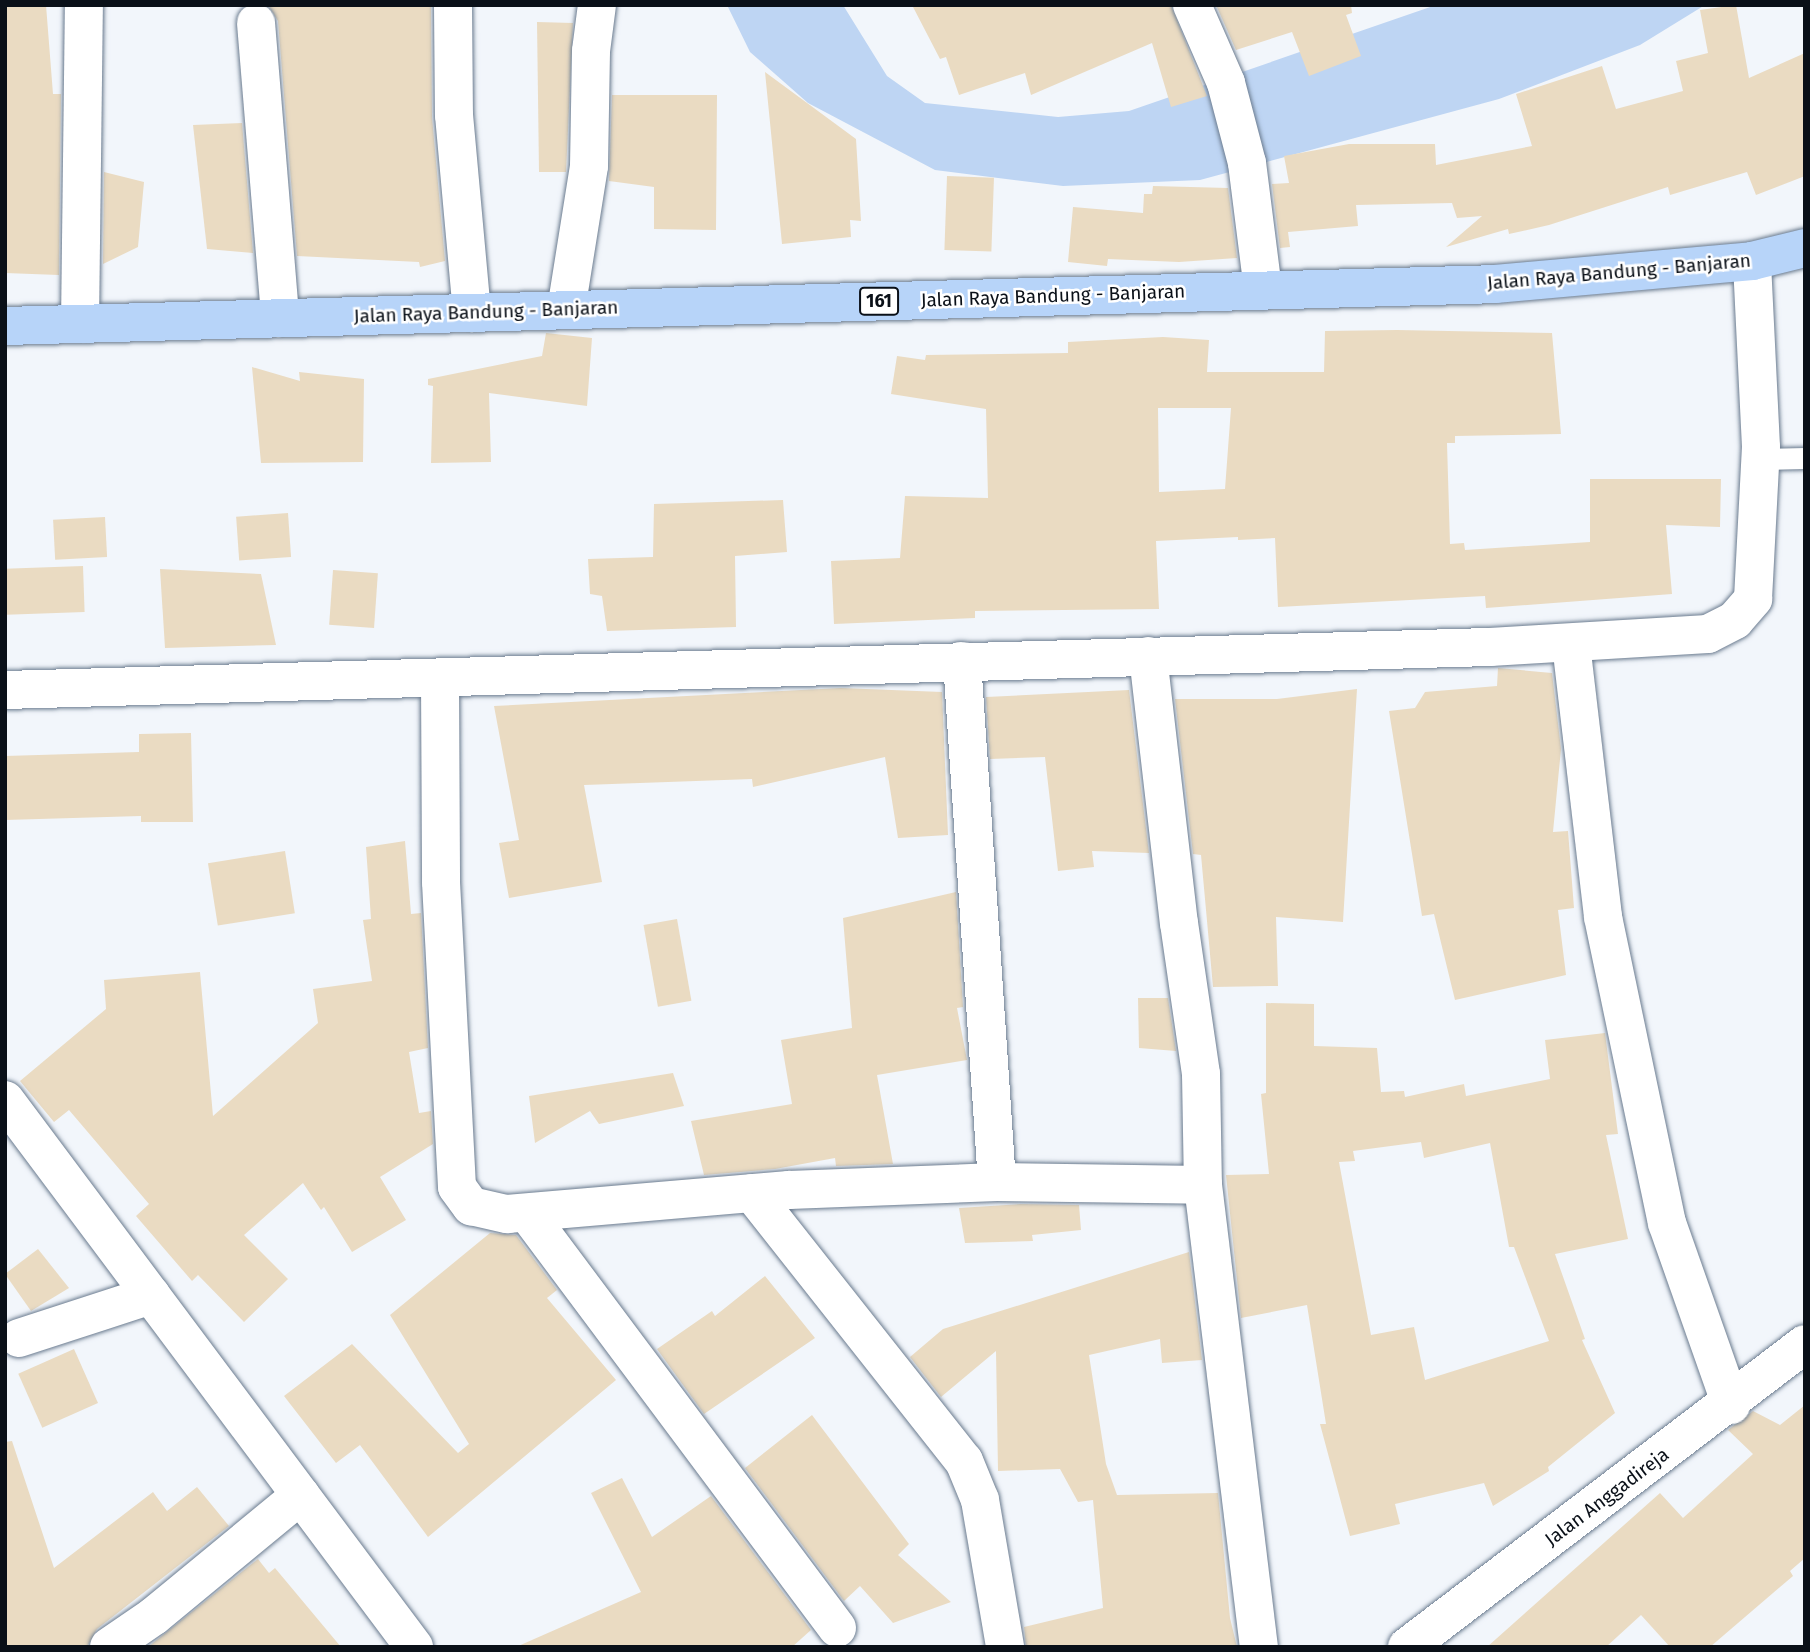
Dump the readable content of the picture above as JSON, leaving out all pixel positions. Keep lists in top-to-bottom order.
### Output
{
  "streets": {
    "main road": ["Jalan Raya Bandung - Banjaran", "161"],
    "street": ["Jalan Anggadireja"]
  }
}
